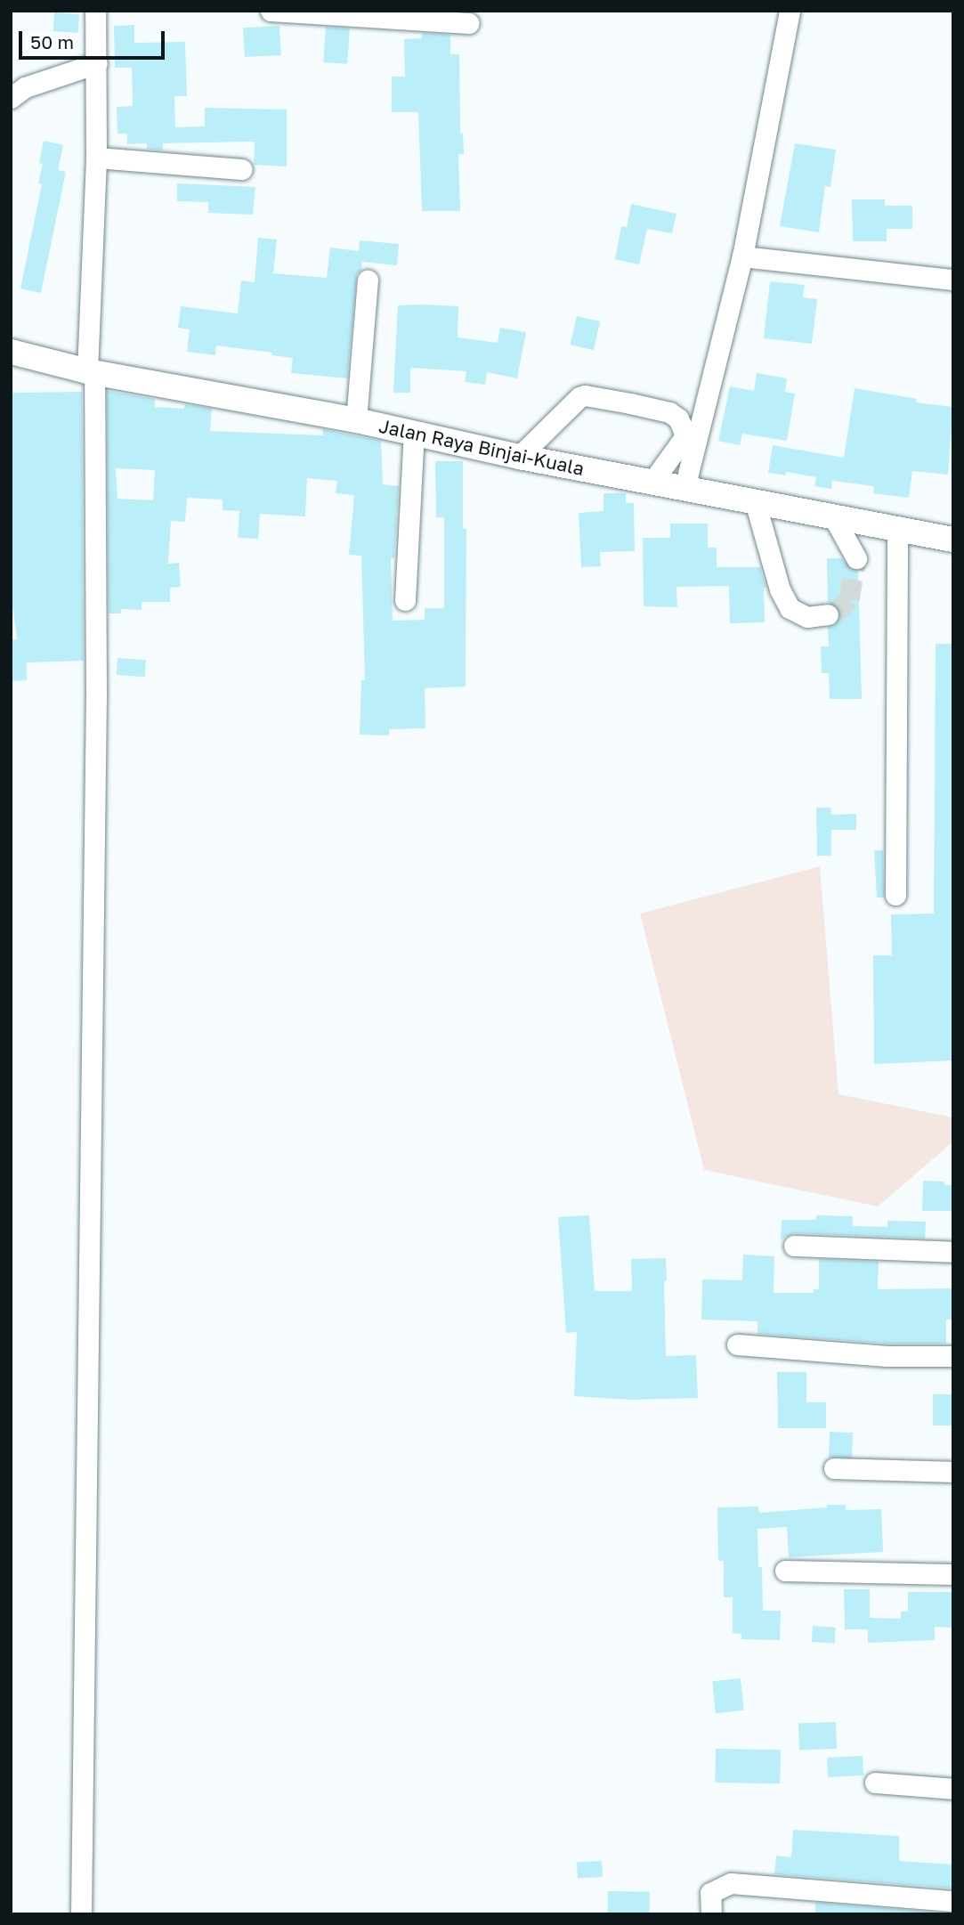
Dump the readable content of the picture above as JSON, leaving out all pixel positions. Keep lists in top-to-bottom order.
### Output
{
  "streets": {
    "main road": ["Jalan Raya Binjai-Kuala"]
  },
  "scale_bar": "50 m"
}
